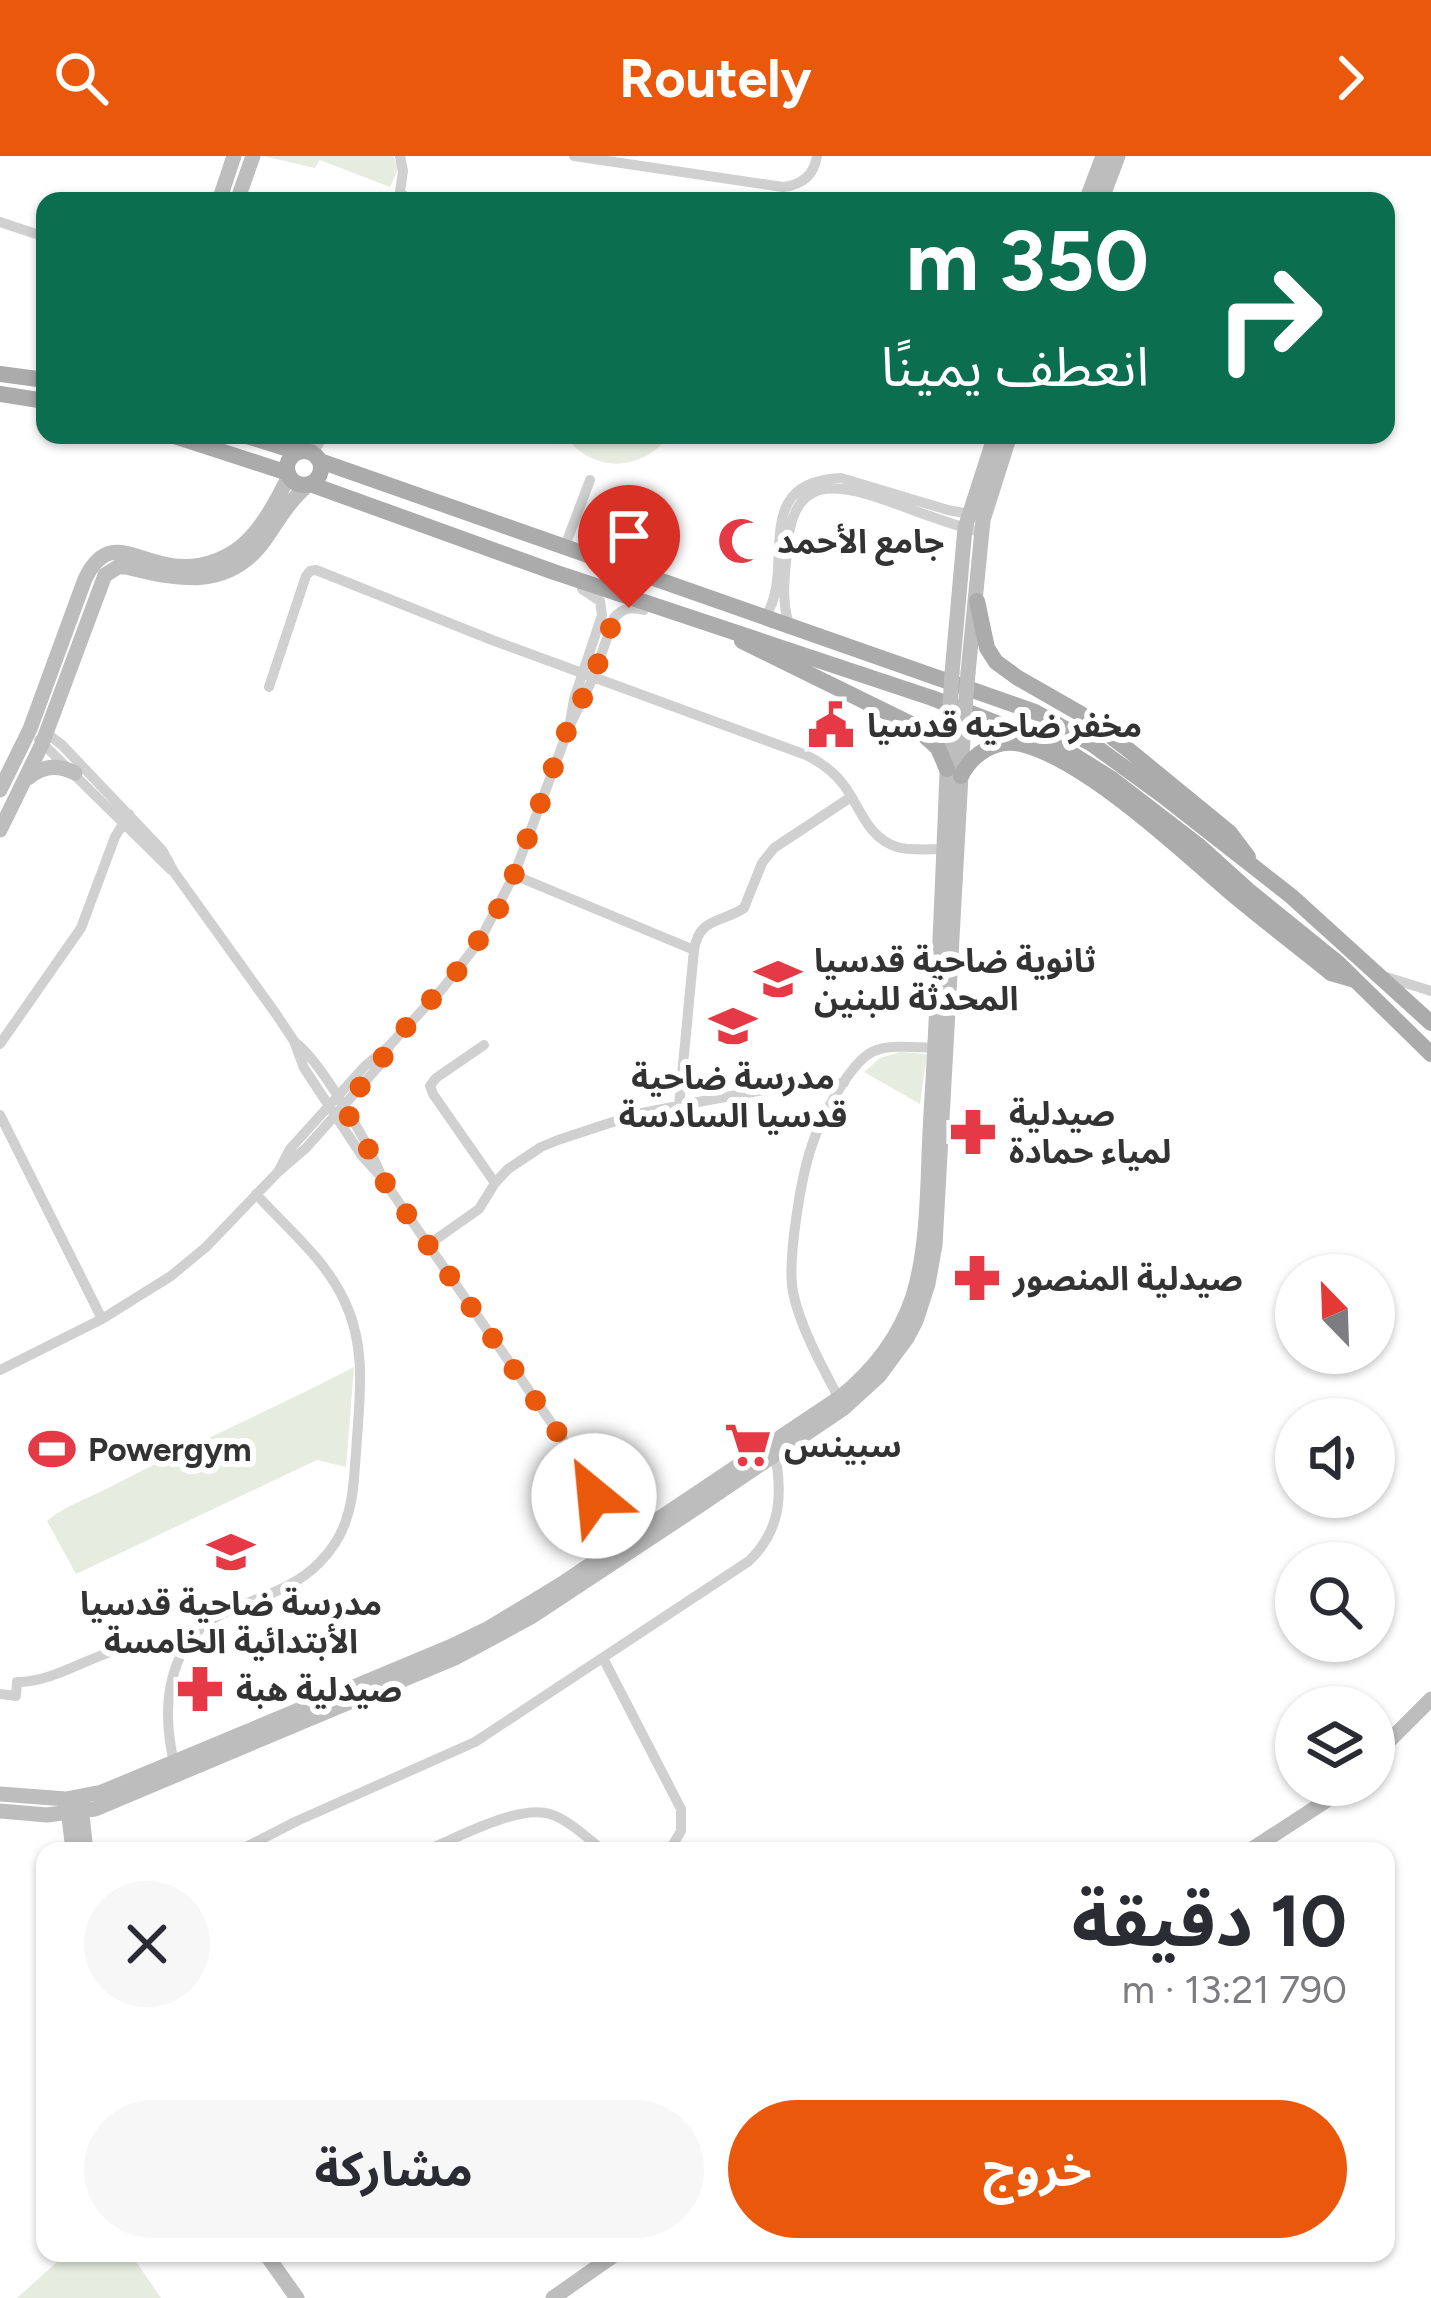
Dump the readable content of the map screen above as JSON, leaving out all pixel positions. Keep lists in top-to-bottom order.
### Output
{
  "places": {
    "mosque": ["جامع الأحمد"],
    "public building": ["مخفر ضاحيه قدسيا"],
    "school or university": ["ثانوية ضاحية قدسيا المحدثة للبنين", "مدرسة ضاحية قدسيا السادسة", "مدرسة ضاحية قدسيا الأبتدائية الخامسة"],
    "pharmacy": ["صيدلية لمياء حمادة", "صيدلية المنصور", "صيدلية هبة"],
    "supermarket": ["سبينس"],
    "sports": ["Powergym"]
  },
  "north": "top left",
  "page": {
    "header": "Routely",
    "turn": ["350 m", "انعطف يمينًا"],
    "heading": ["10 دقيقة", "790 m · 13:21"],
    "buttons": ["خروج", "مشاركة"]
  }
}
